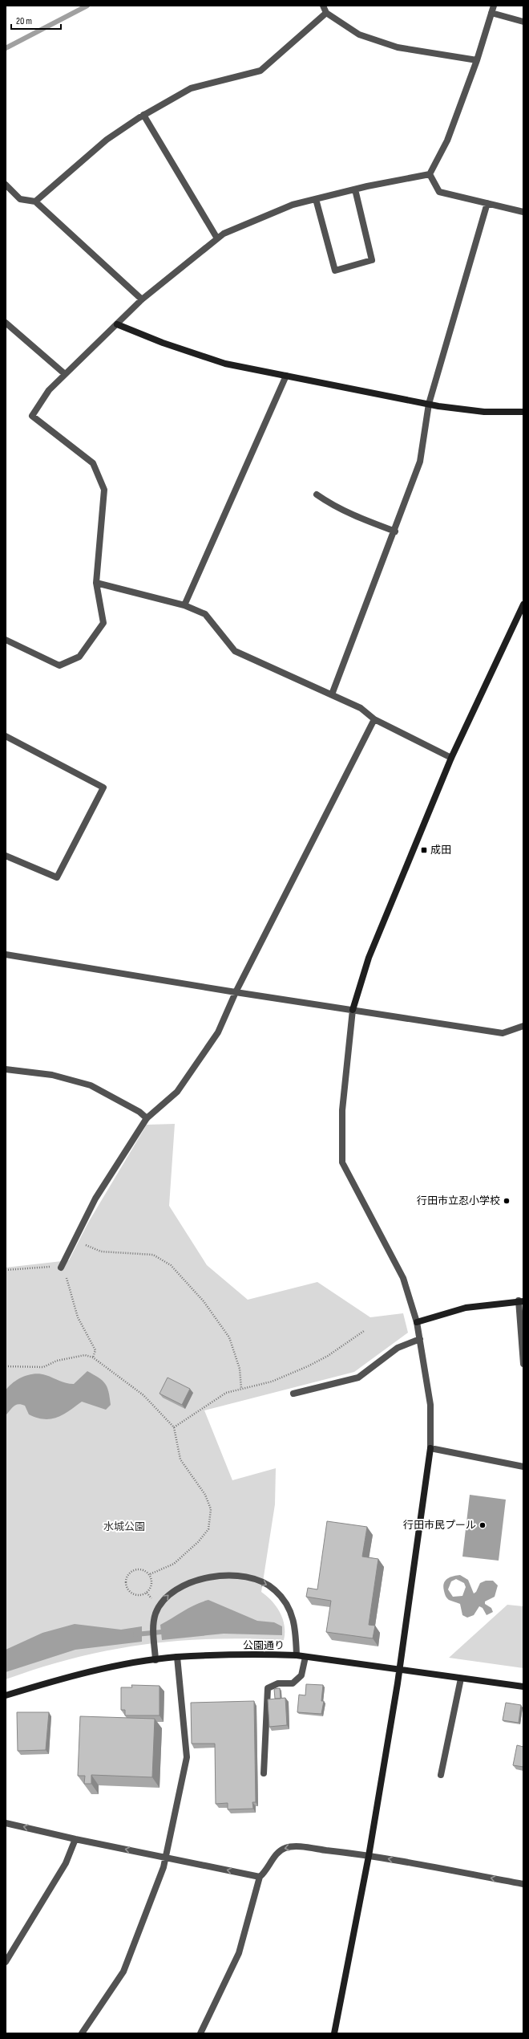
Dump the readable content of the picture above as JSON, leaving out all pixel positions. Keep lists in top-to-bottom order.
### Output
{
  "streets": {
    "street": ["公園通り"]
  },
  "parks": ["水城公園"],
  "places": {
    "transit": ["成田"],
    "other": ["行田市立忍小学校", "行田市民プール"]
  },
  "scale_bar": "20 m"
}
